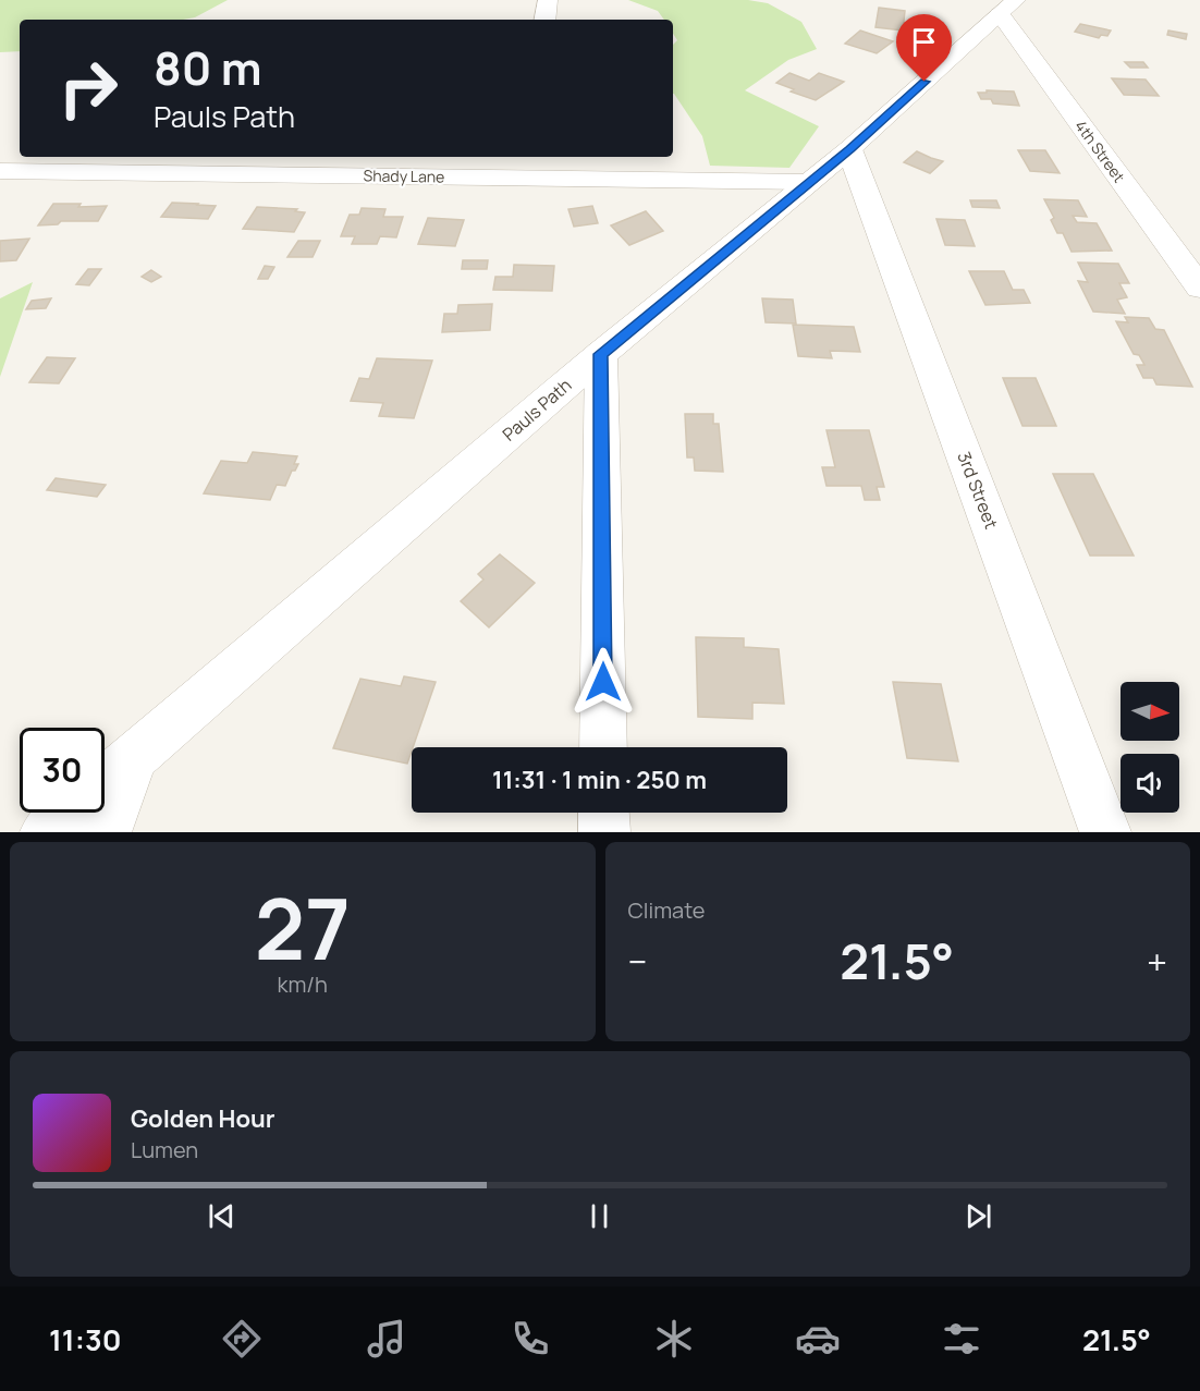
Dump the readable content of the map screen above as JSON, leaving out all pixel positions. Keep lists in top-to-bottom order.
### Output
{
  "streets": {
    "street": [
      "4th Street",
      "Shady Lane",
      "Pauls Path",
      "3rd Street"
    ]
  },
  "crossings": [
    ["4th Street", "Pauls Path"],
    ["Shady Lane", "Pauls Path"],
    ["Pauls Path", "3rd Street"]
  ],
  "north": "right",
  "page": {
    "turn": ["80 m", "Pauls Path"],
    "limit": "30",
    "trip": "11:31 · 1 min · 250 m",
    "tile": [
      ["27", "km/h"],
      "Climate"
    ],
    "heat": ["−", "21.5°", "+"],
    "song": ["Golden Hour", "Lumen"],
    "tabs": ["11:30", "21.5°"]
  }
}
